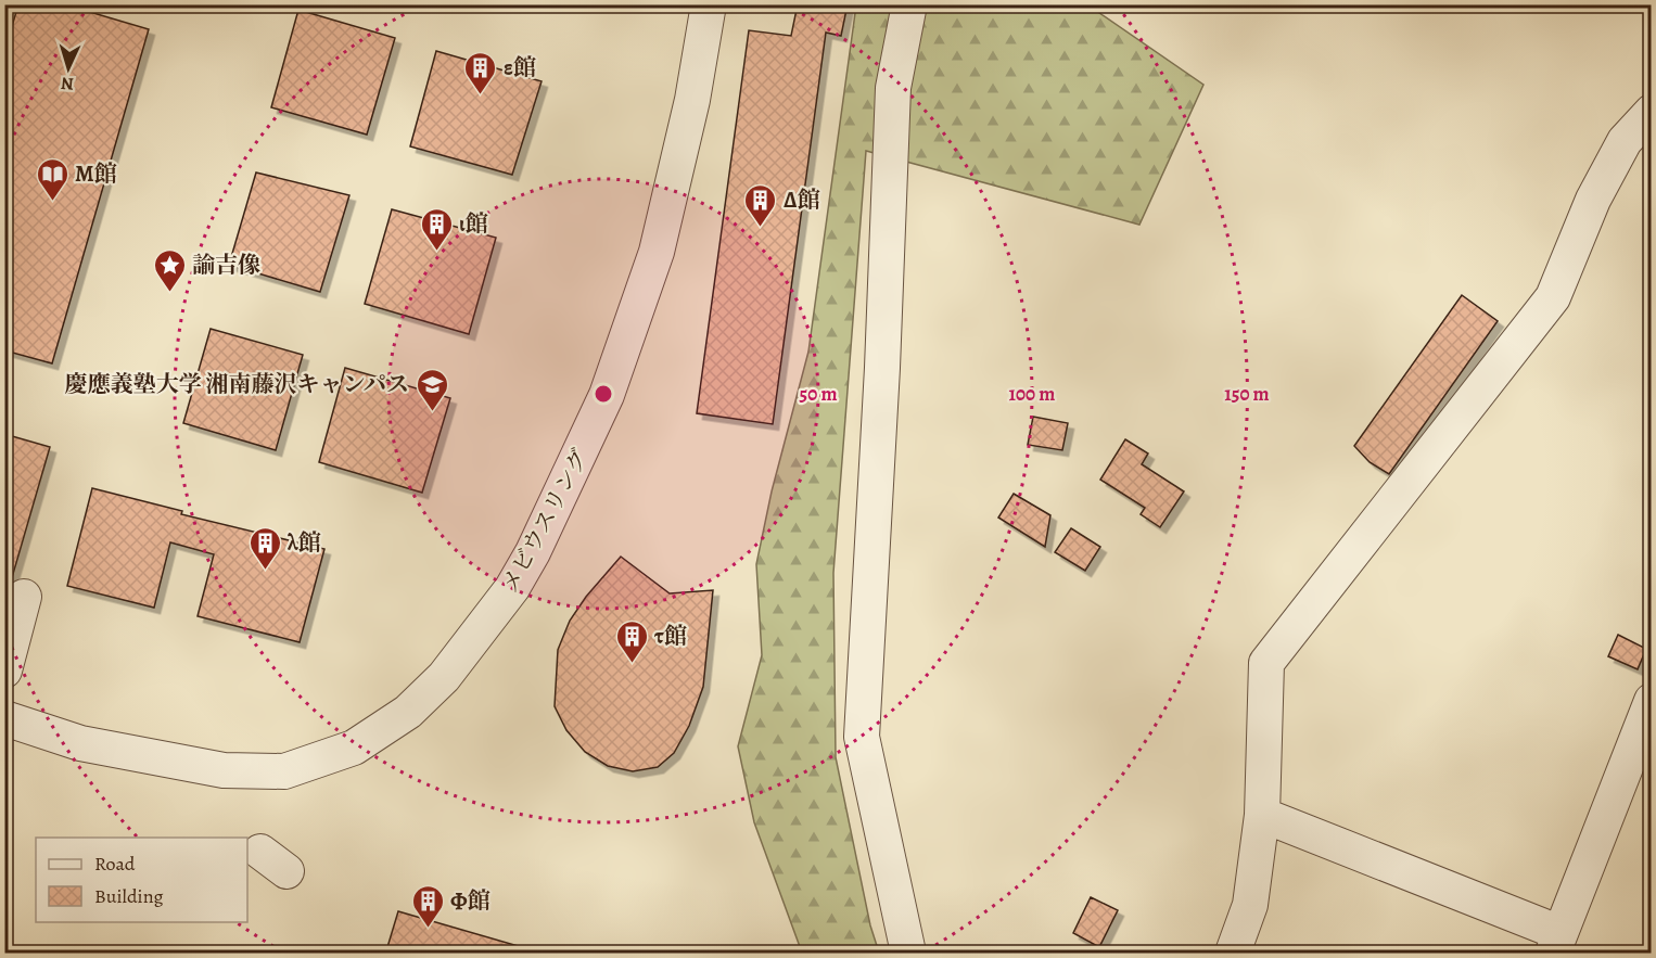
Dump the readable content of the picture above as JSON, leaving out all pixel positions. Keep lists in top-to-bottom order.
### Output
{
  "streets": {
    "street": ["メビウスリング"]
  },
  "places": {
    "building": [
      "ε館",
      "Δ館",
      "ι館",
      "λ館",
      "τ館",
      "Φ館"
    ],
    "library": ["Μ館"],
    "place": ["諭吉像"],
    "school or university": ["慶應義塾大学 湘南藤沢キャンパス"]
  },
  "legend": ["Road", "Building"],
  "north": "bottom",
  "rings": ["50 m", "100 m", "150 m"]
}
